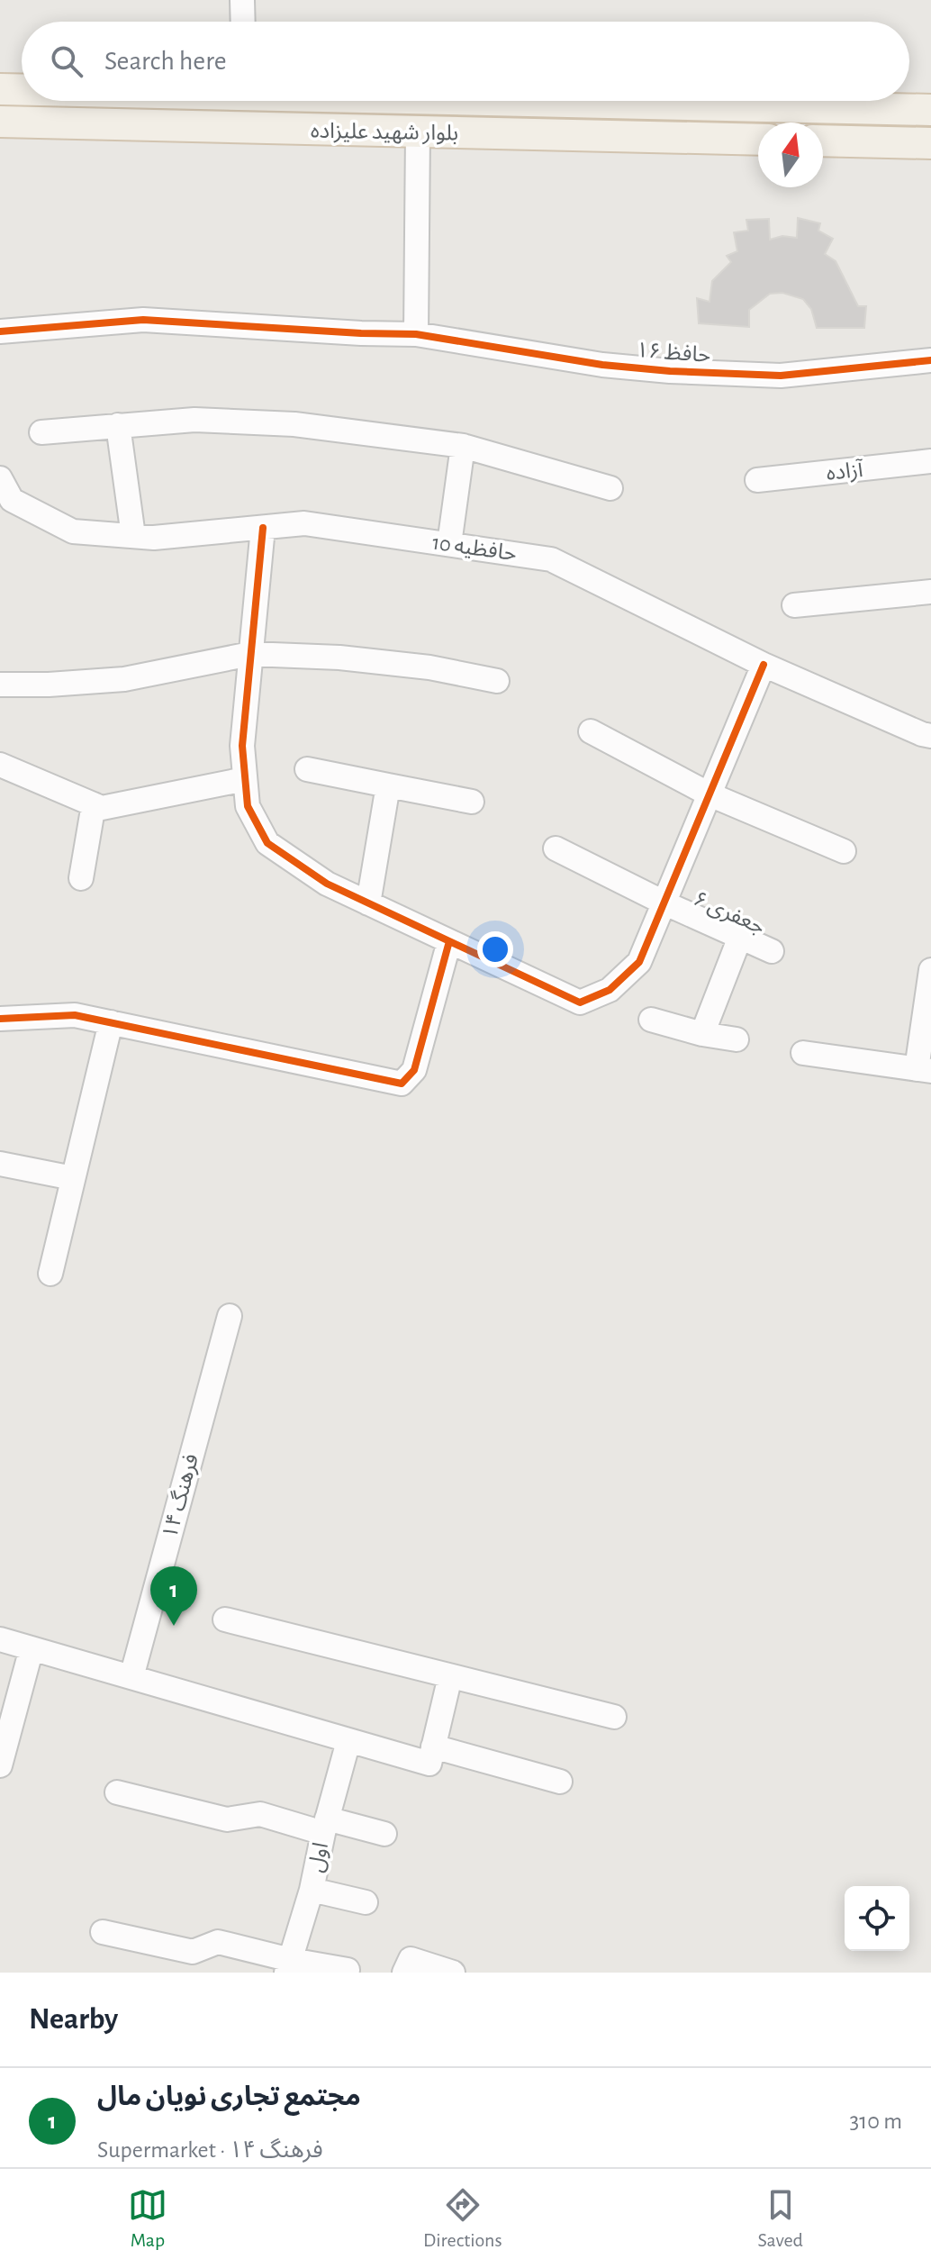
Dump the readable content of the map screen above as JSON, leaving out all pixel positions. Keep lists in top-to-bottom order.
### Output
{
  "streets": {
    "main road": ["بلوار شهید علیزاده"],
    "street": [
      "حافظ ۱۶",
      "آزاده",
      "حافظیه 10",
      "جعفری ۶",
      "فرهنگ ۱۴",
      "اول"
    ]
  },
  "north": "top",
  "page": {
    "search": "Search here",
    "pins": "1",
    "heading": "Nearby",
    "list": [
      {
        "mark": "1",
        "name": "مجتمع تجاری نویان مال",
        "note": "Supermarket · فرهنگ ۱۴",
        "value": "310 m"
      }
    ],
    "nav": ["Map", "Directions", "Saved"]
  }
}
